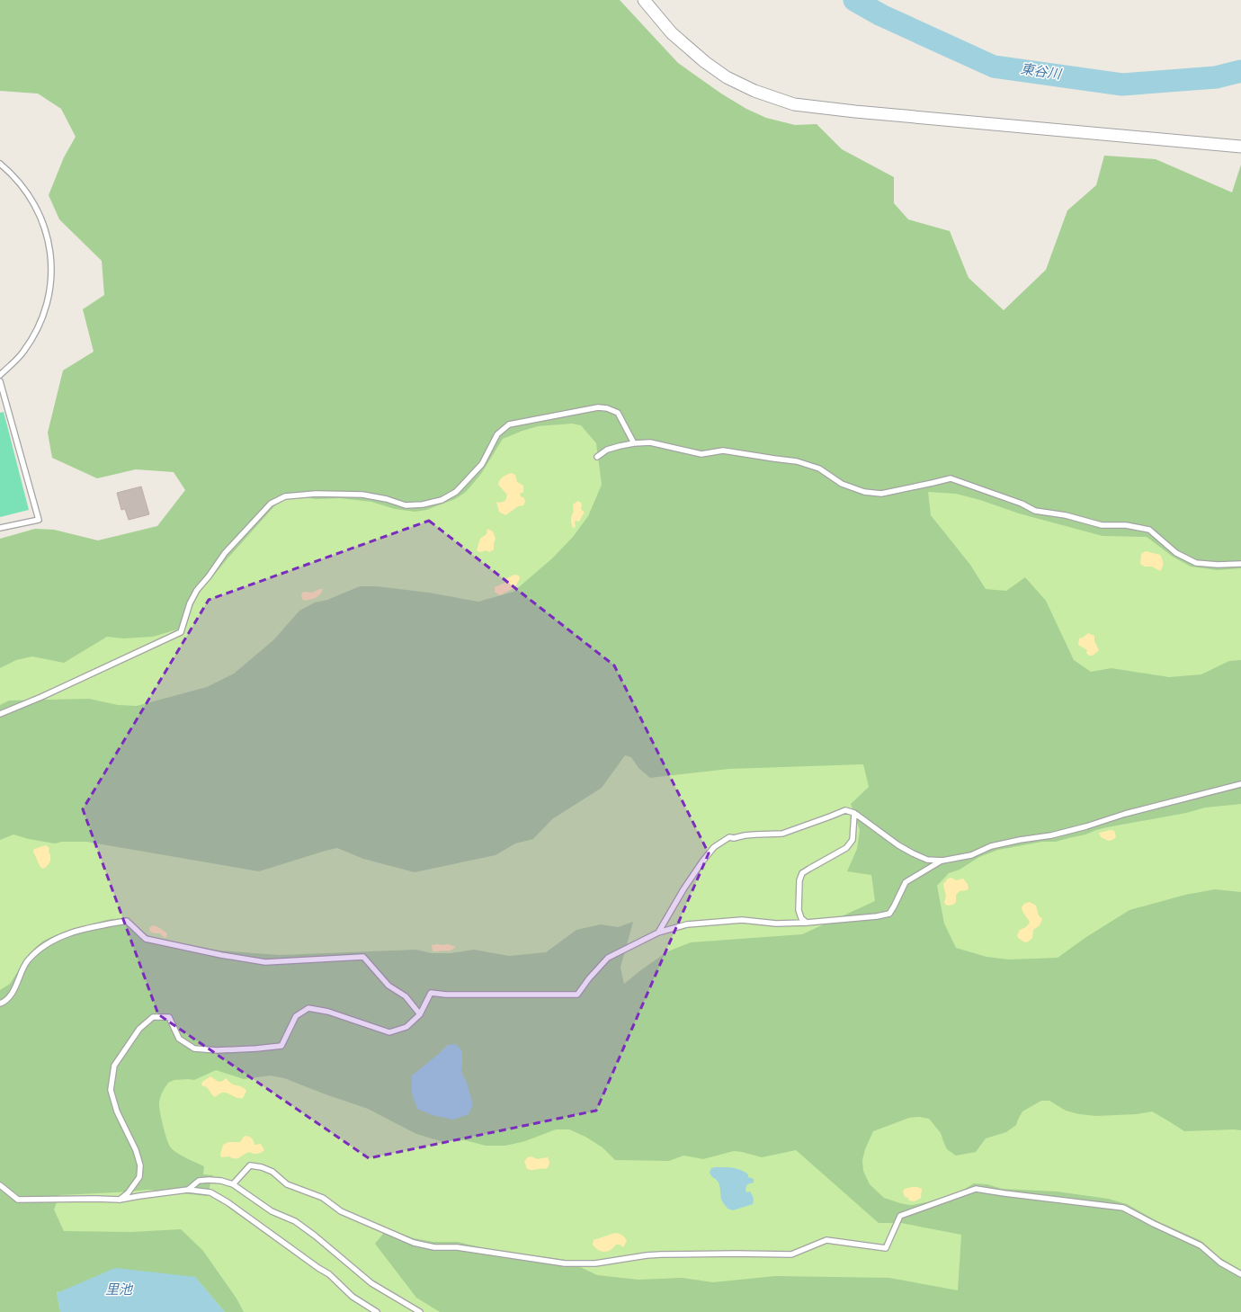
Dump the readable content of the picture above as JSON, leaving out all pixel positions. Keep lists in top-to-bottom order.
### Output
{
  "water": ["東谷川", "里池"]
}
